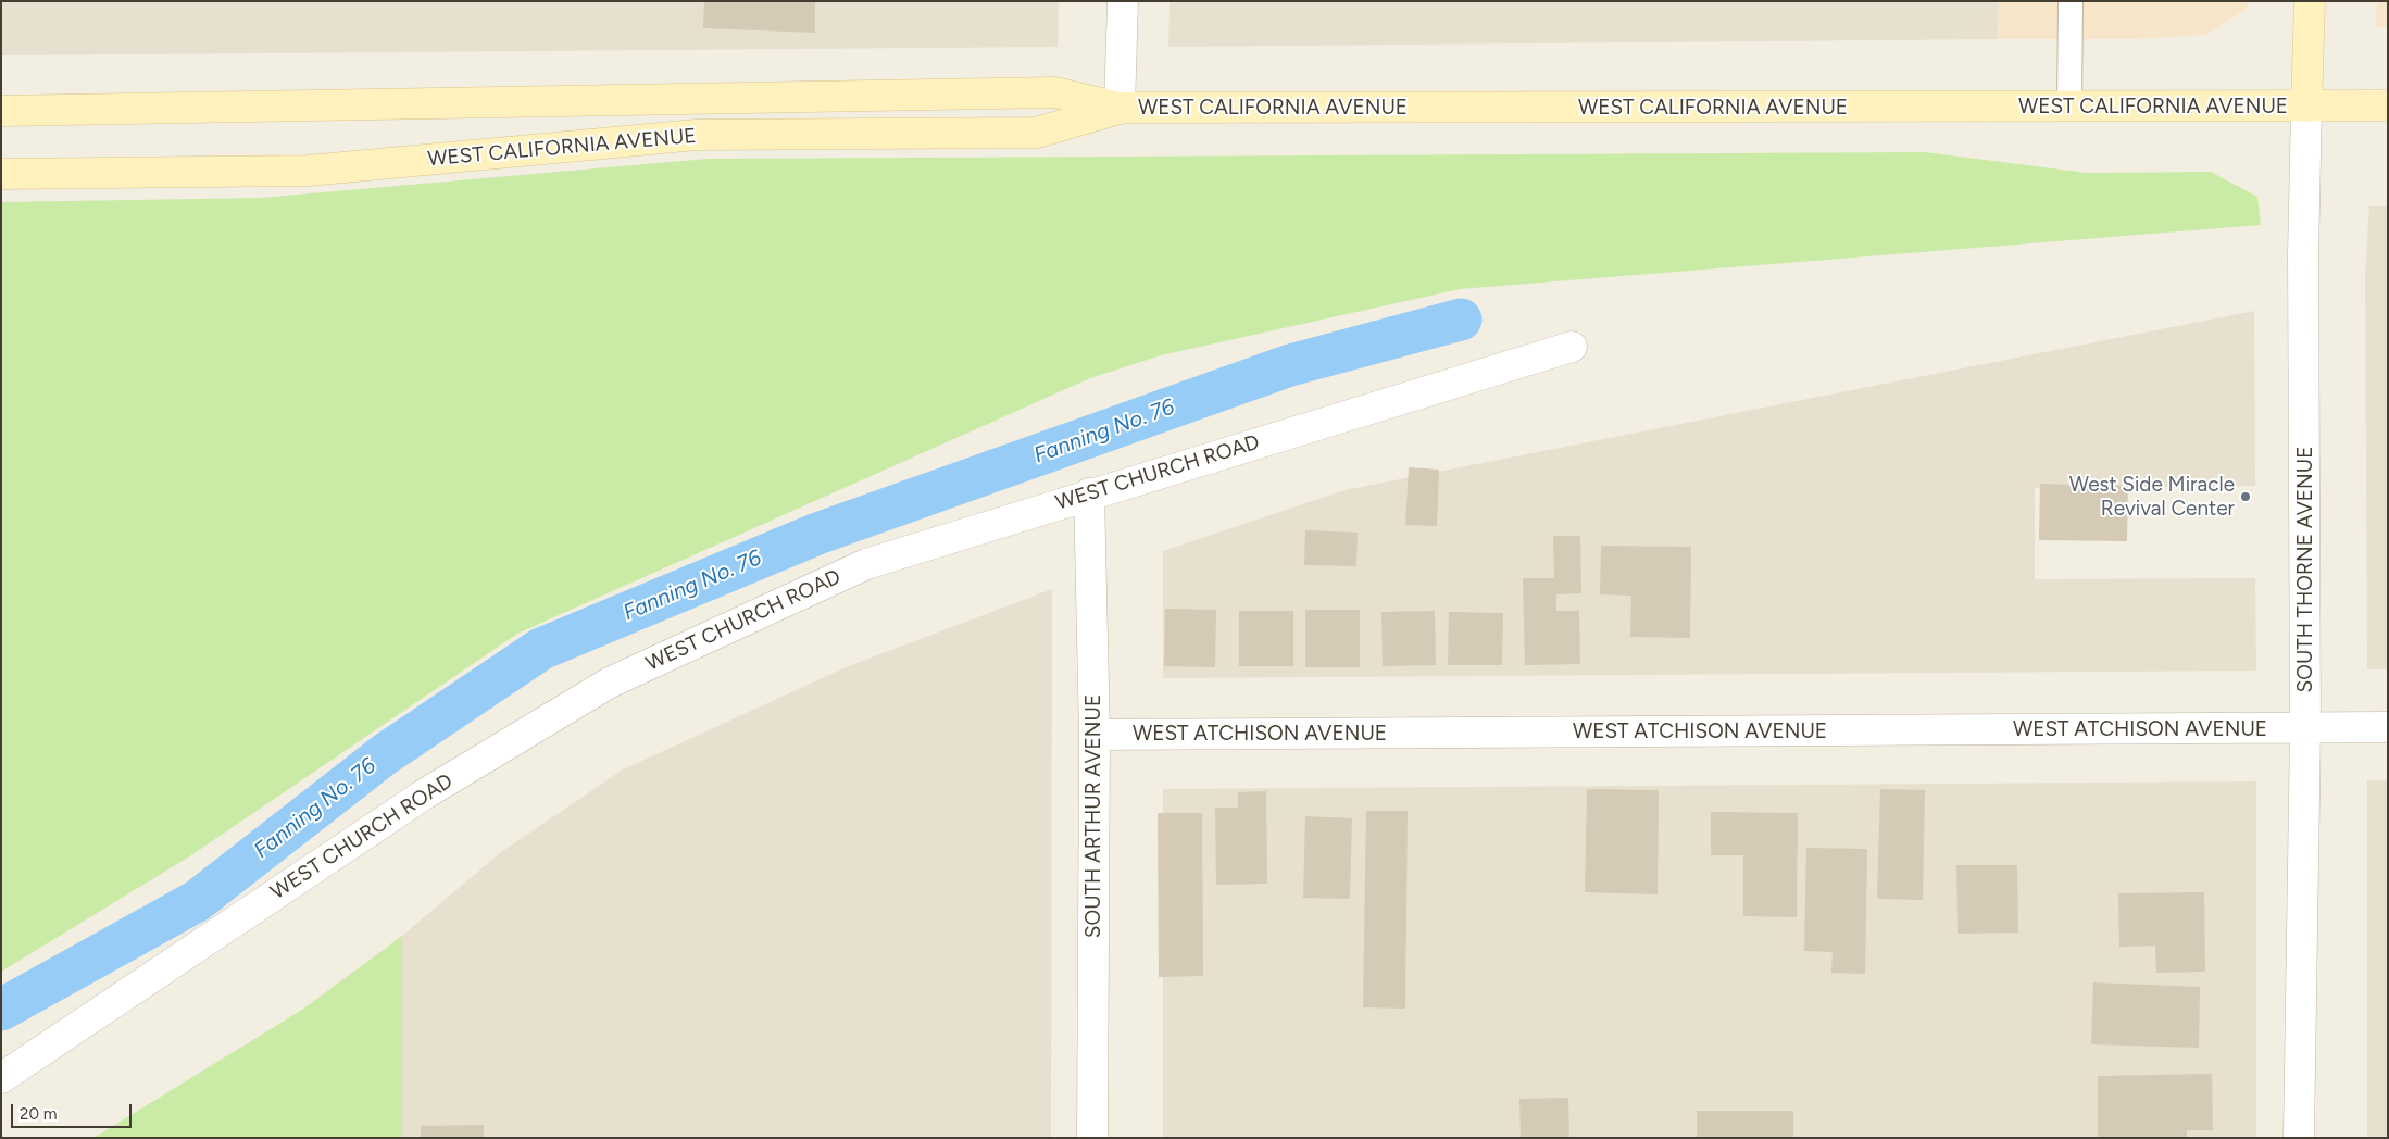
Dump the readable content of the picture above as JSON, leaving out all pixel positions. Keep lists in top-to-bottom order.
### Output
{
  "streets": {
    "main road": ["WEST CALIFORNIA AVENUE", "SOUTH THORNE AVENUE"],
    "street": ["WEST CHURCH ROAD", "WEST ATCHISON AVENUE", "SOUTH ARTHUR AVENUE"]
  },
  "crossings": [
    ["WEST CALIFORNIA AVENUE", "SOUTH THORNE AVENUE"],
    ["WEST CHURCH ROAD", "SOUTH ARTHUR AVENUE"],
    ["SOUTH THORNE AVENUE", "WEST ATCHISON AVENUE"],
    ["WEST ATCHISON AVENUE", "SOUTH ARTHUR AVENUE"]
  ],
  "water": ["Fanning No. 76"],
  "places": ["West Side Miracle Revival Center"],
  "scale_bar": "20 m"
}
